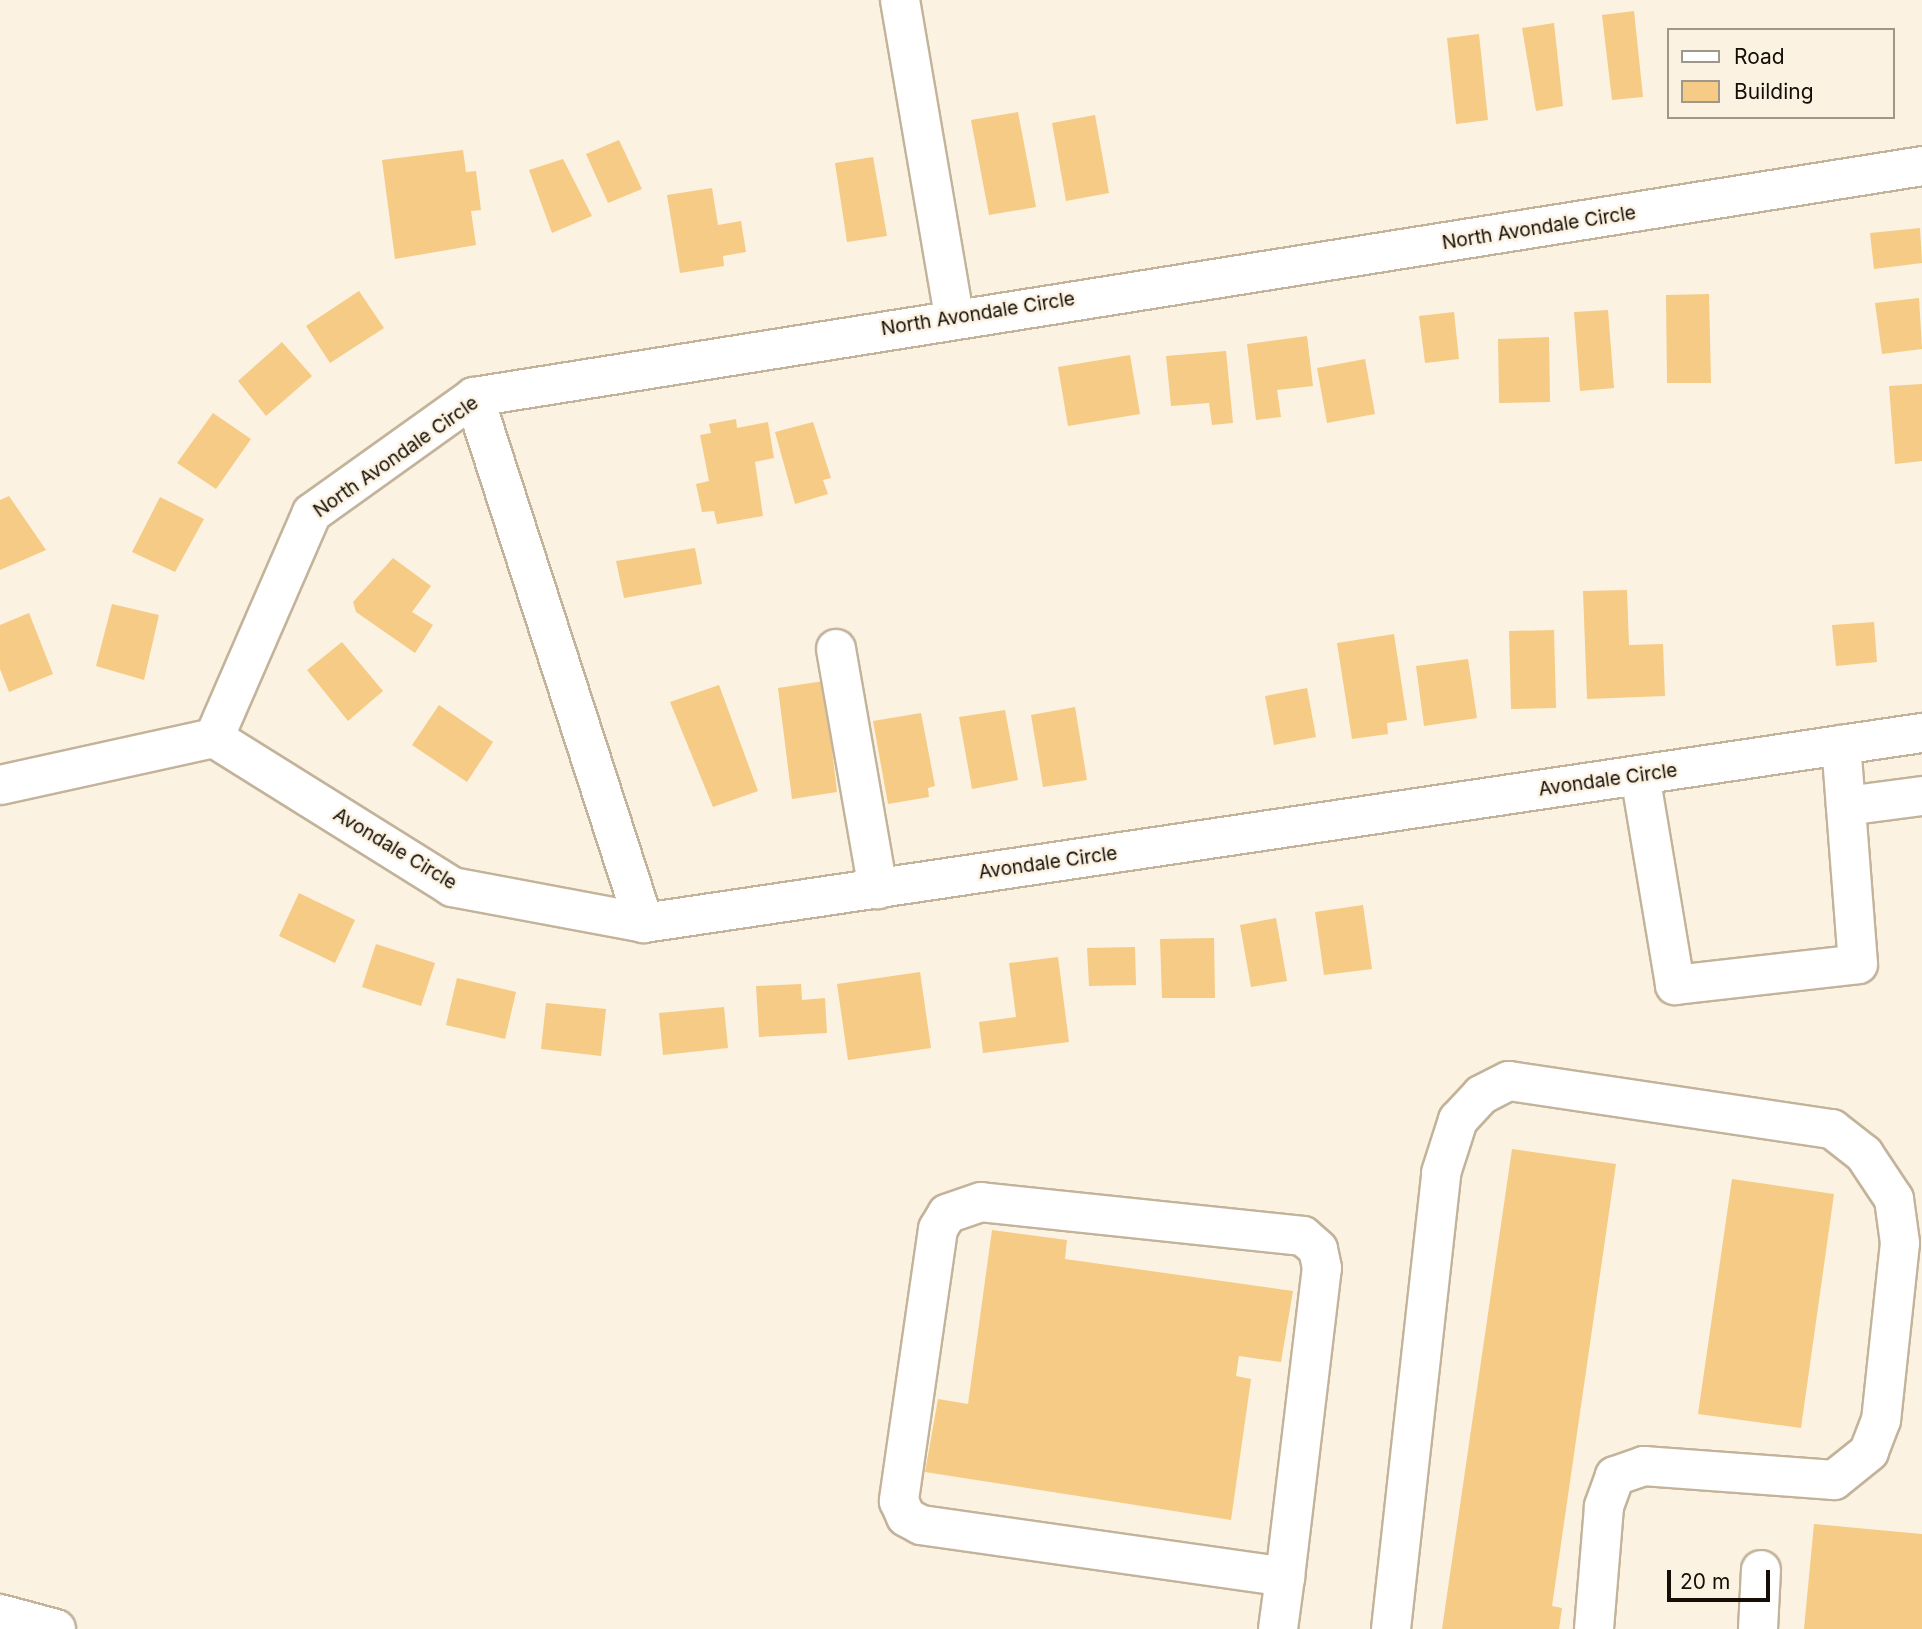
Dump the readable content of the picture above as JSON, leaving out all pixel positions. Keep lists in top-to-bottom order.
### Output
{
  "streets": {
    "street": ["North Avondale Circle", "Avondale Circle"]
  },
  "crossings": [
    ["North Avondale Circle", "Avondale Circle"]
  ],
  "legend": ["Road", "Building"],
  "scale_bar": "20 m"
}
